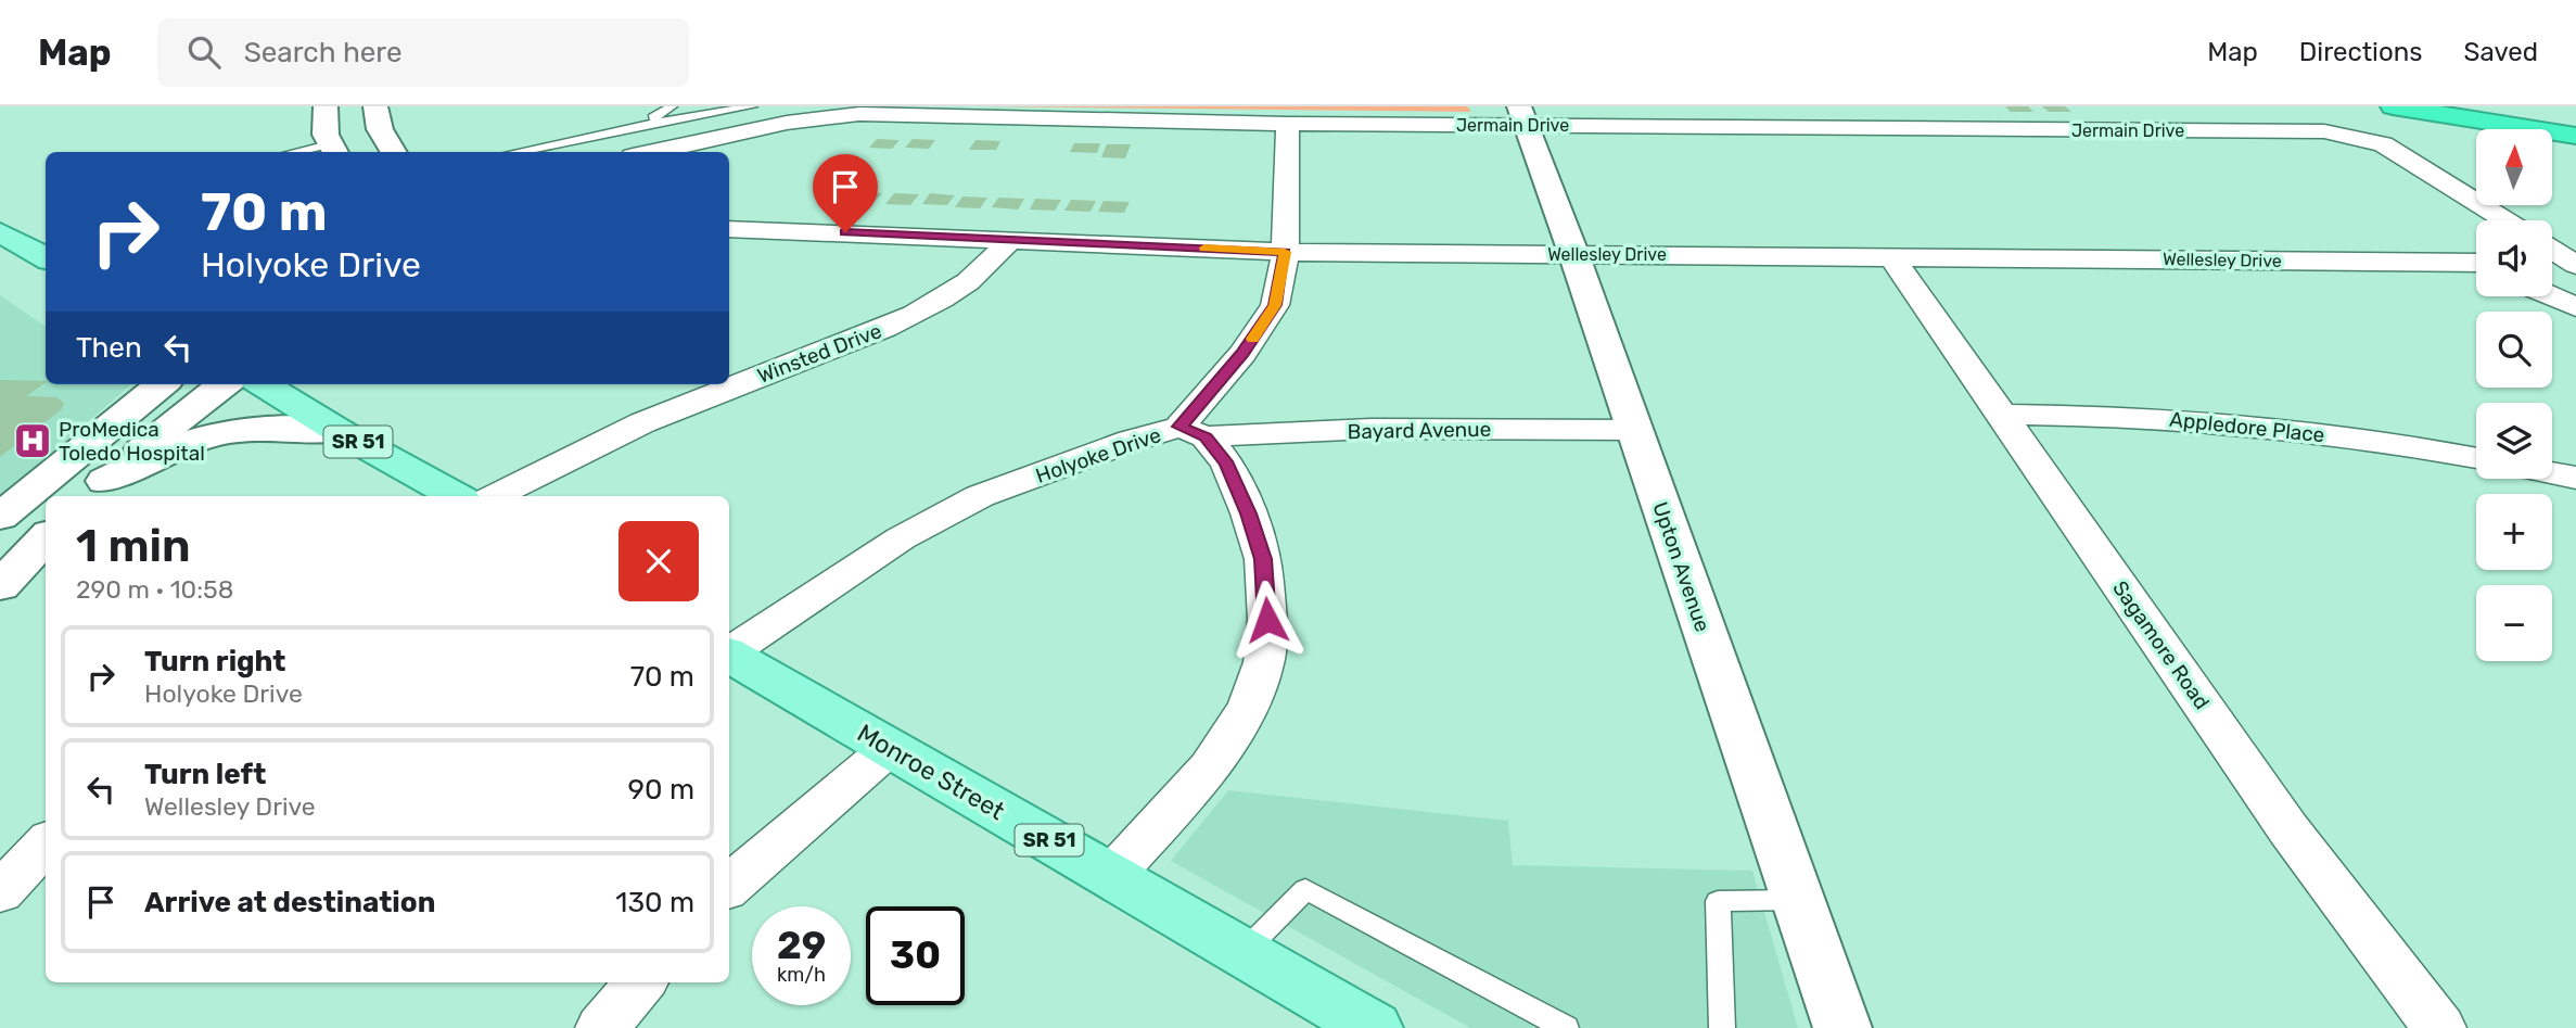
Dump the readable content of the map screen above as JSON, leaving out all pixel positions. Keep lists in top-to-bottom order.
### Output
{
  "streets": {
    "main road": ["SR 51", "Monroe Street"],
    "street": [
      "Jermain Drive",
      "Wellesley Drive",
      "Winsted Drive",
      "Appledore Place",
      "Bayard Avenue",
      "Holyoke Drive",
      "Upton Avenue",
      "Sagamore Road"
    ]
  },
  "crossings": [
    ["Jermain Drive", "Holyoke Drive"],
    ["Jermain Drive", "Upton Avenue"],
    ["Wellesley Drive", "Winsted Drive"],
    ["Wellesley Drive", "Holyoke Drive"],
    ["Wellesley Drive", "Upton Avenue"],
    ["Wellesley Drive", "Sagamore Road"],
    ["Appledore Place", "Sagamore Road"],
    ["Bayard Avenue", "Holyoke Drive"],
    ["Bayard Avenue", "Upton Avenue"]
  ],
  "places": {
    "hospital": ["ProMedica Toledo Hospital"]
  },
  "north": "top",
  "page": {
    "header": "Map",
    "search": "Search here",
    "nav": ["Map", "Directions", "Saved"],
    "map_buttons": ["+", "−"],
    "turn": ["70 m", "Holyoke Drive"],
    "then": "Then",
    "heading": ["1 min", "290 m · 10:58"],
    "list": [
      {
        "name": "Turn right",
        "note": "Holyoke Drive",
        "value": "70 m"
      },
      {
        "name": "Turn left",
        "note": "Wellesley Drive",
        "value": "90 m"
      },
      {
        "name": "Arrive at destination",
        "value": "130 m"
      }
    ],
    "speed": "29 km/h",
    "limit": "30"
  }
}
